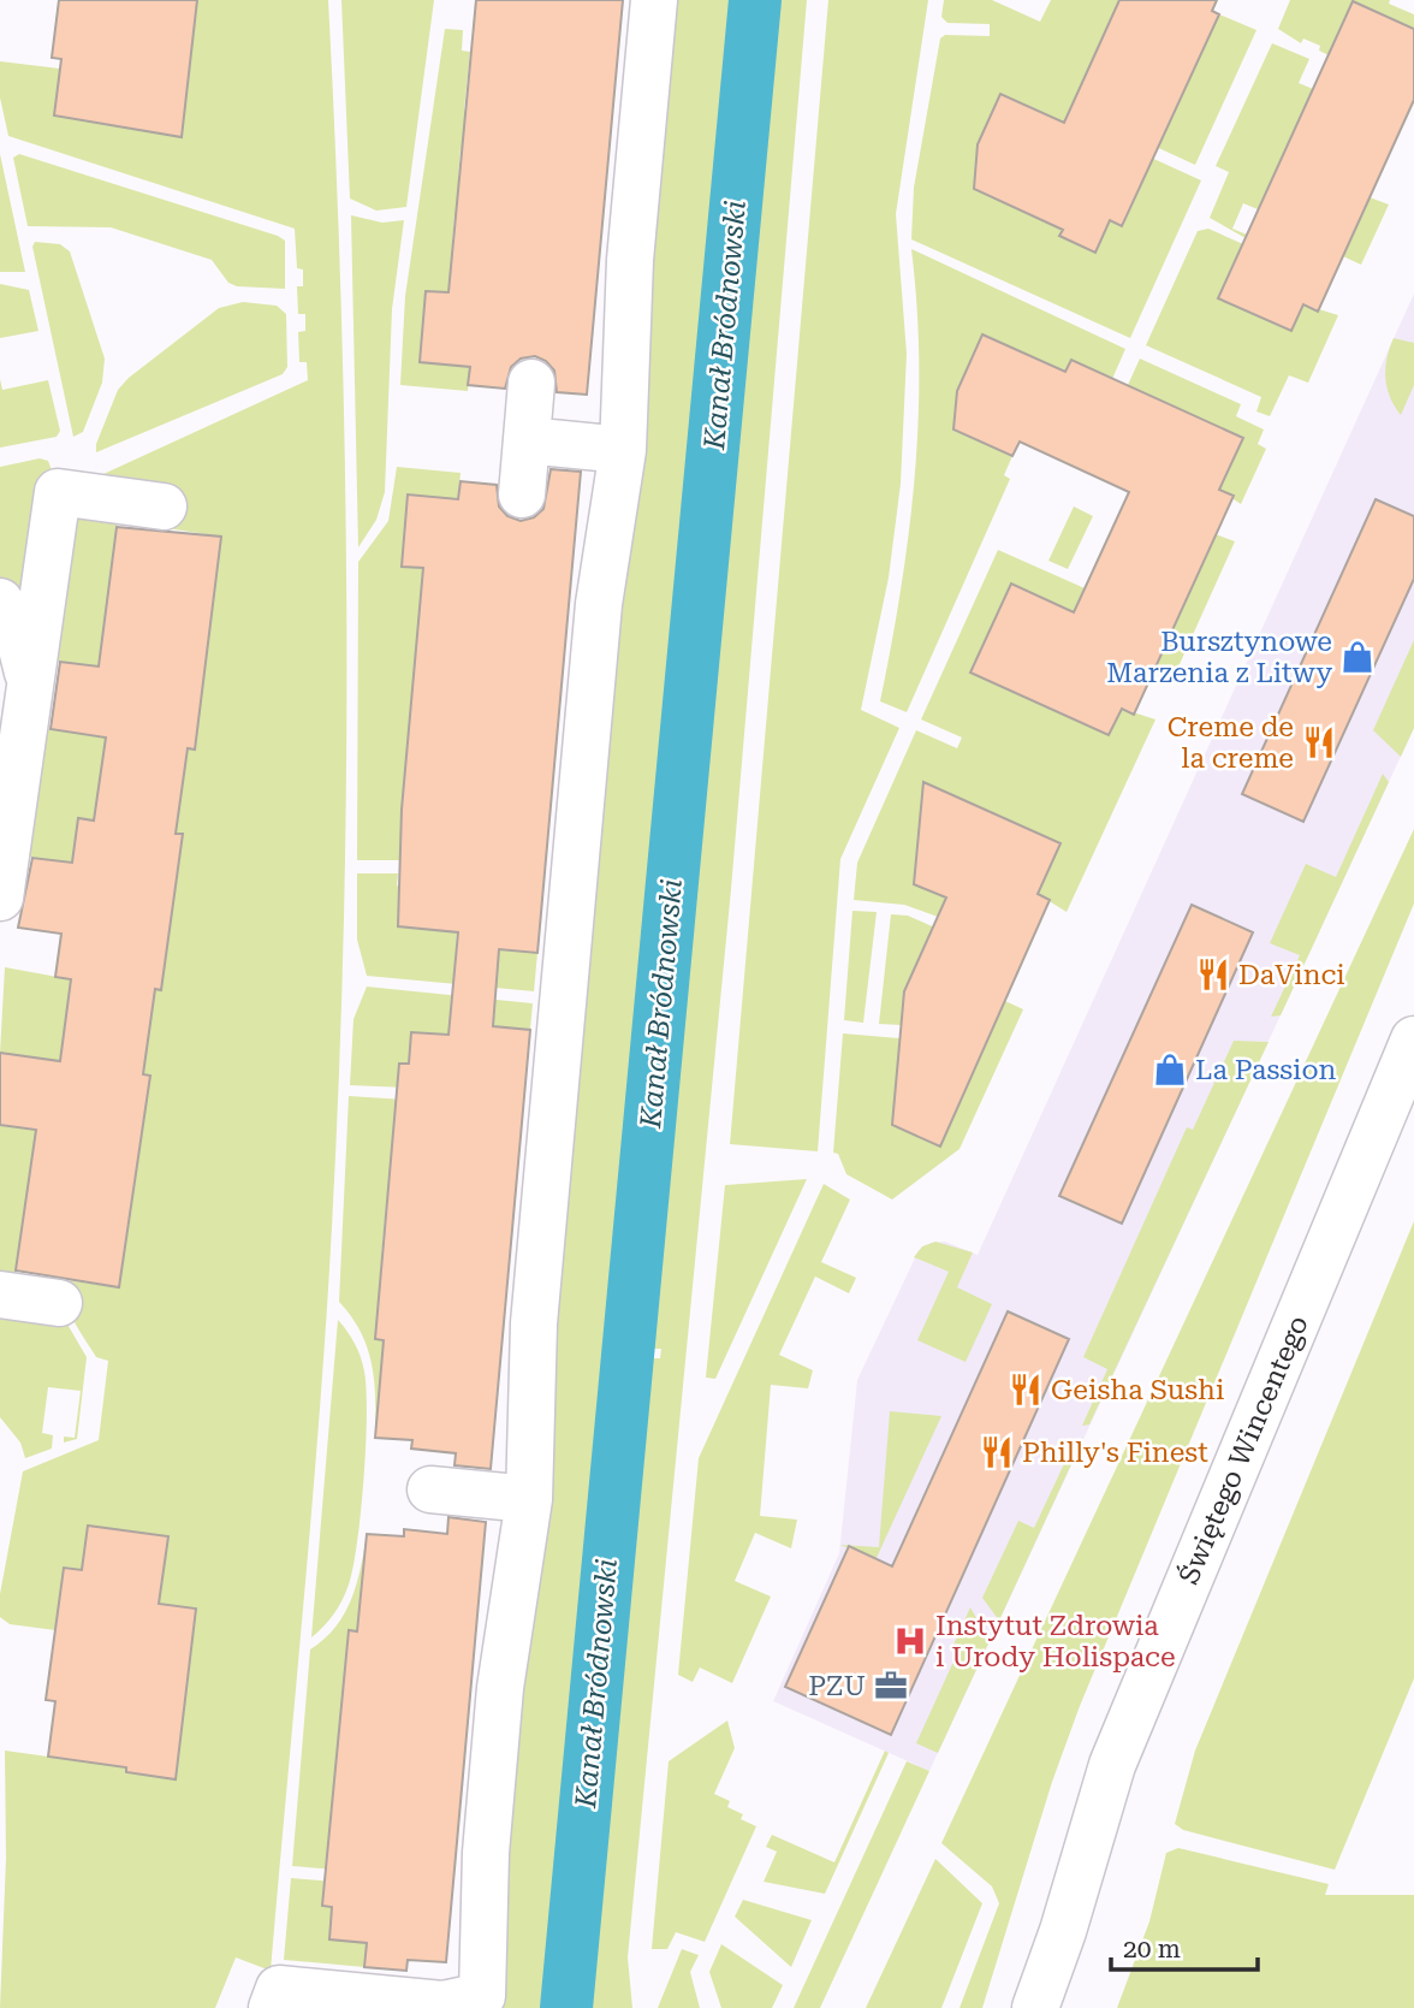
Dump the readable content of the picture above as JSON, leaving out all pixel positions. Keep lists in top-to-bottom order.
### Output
{
  "streets": {
    "street": ["Świętego Wincentego"]
  },
  "water": ["Kanał Bródnowski"],
  "places": {
    "shop": ["Bursztynowe Marzenia z Litwy", "La Passion"],
    "restaurant": [
      "Creme de la creme",
      "DaVinci",
      "Geisha Sushi",
      "Philly's Finest"
    ],
    "hospital": ["Instytut Zdrowia i Urody Holispace"],
    "office": ["PZU"]
  },
  "scale_bar": "20 m"
}
